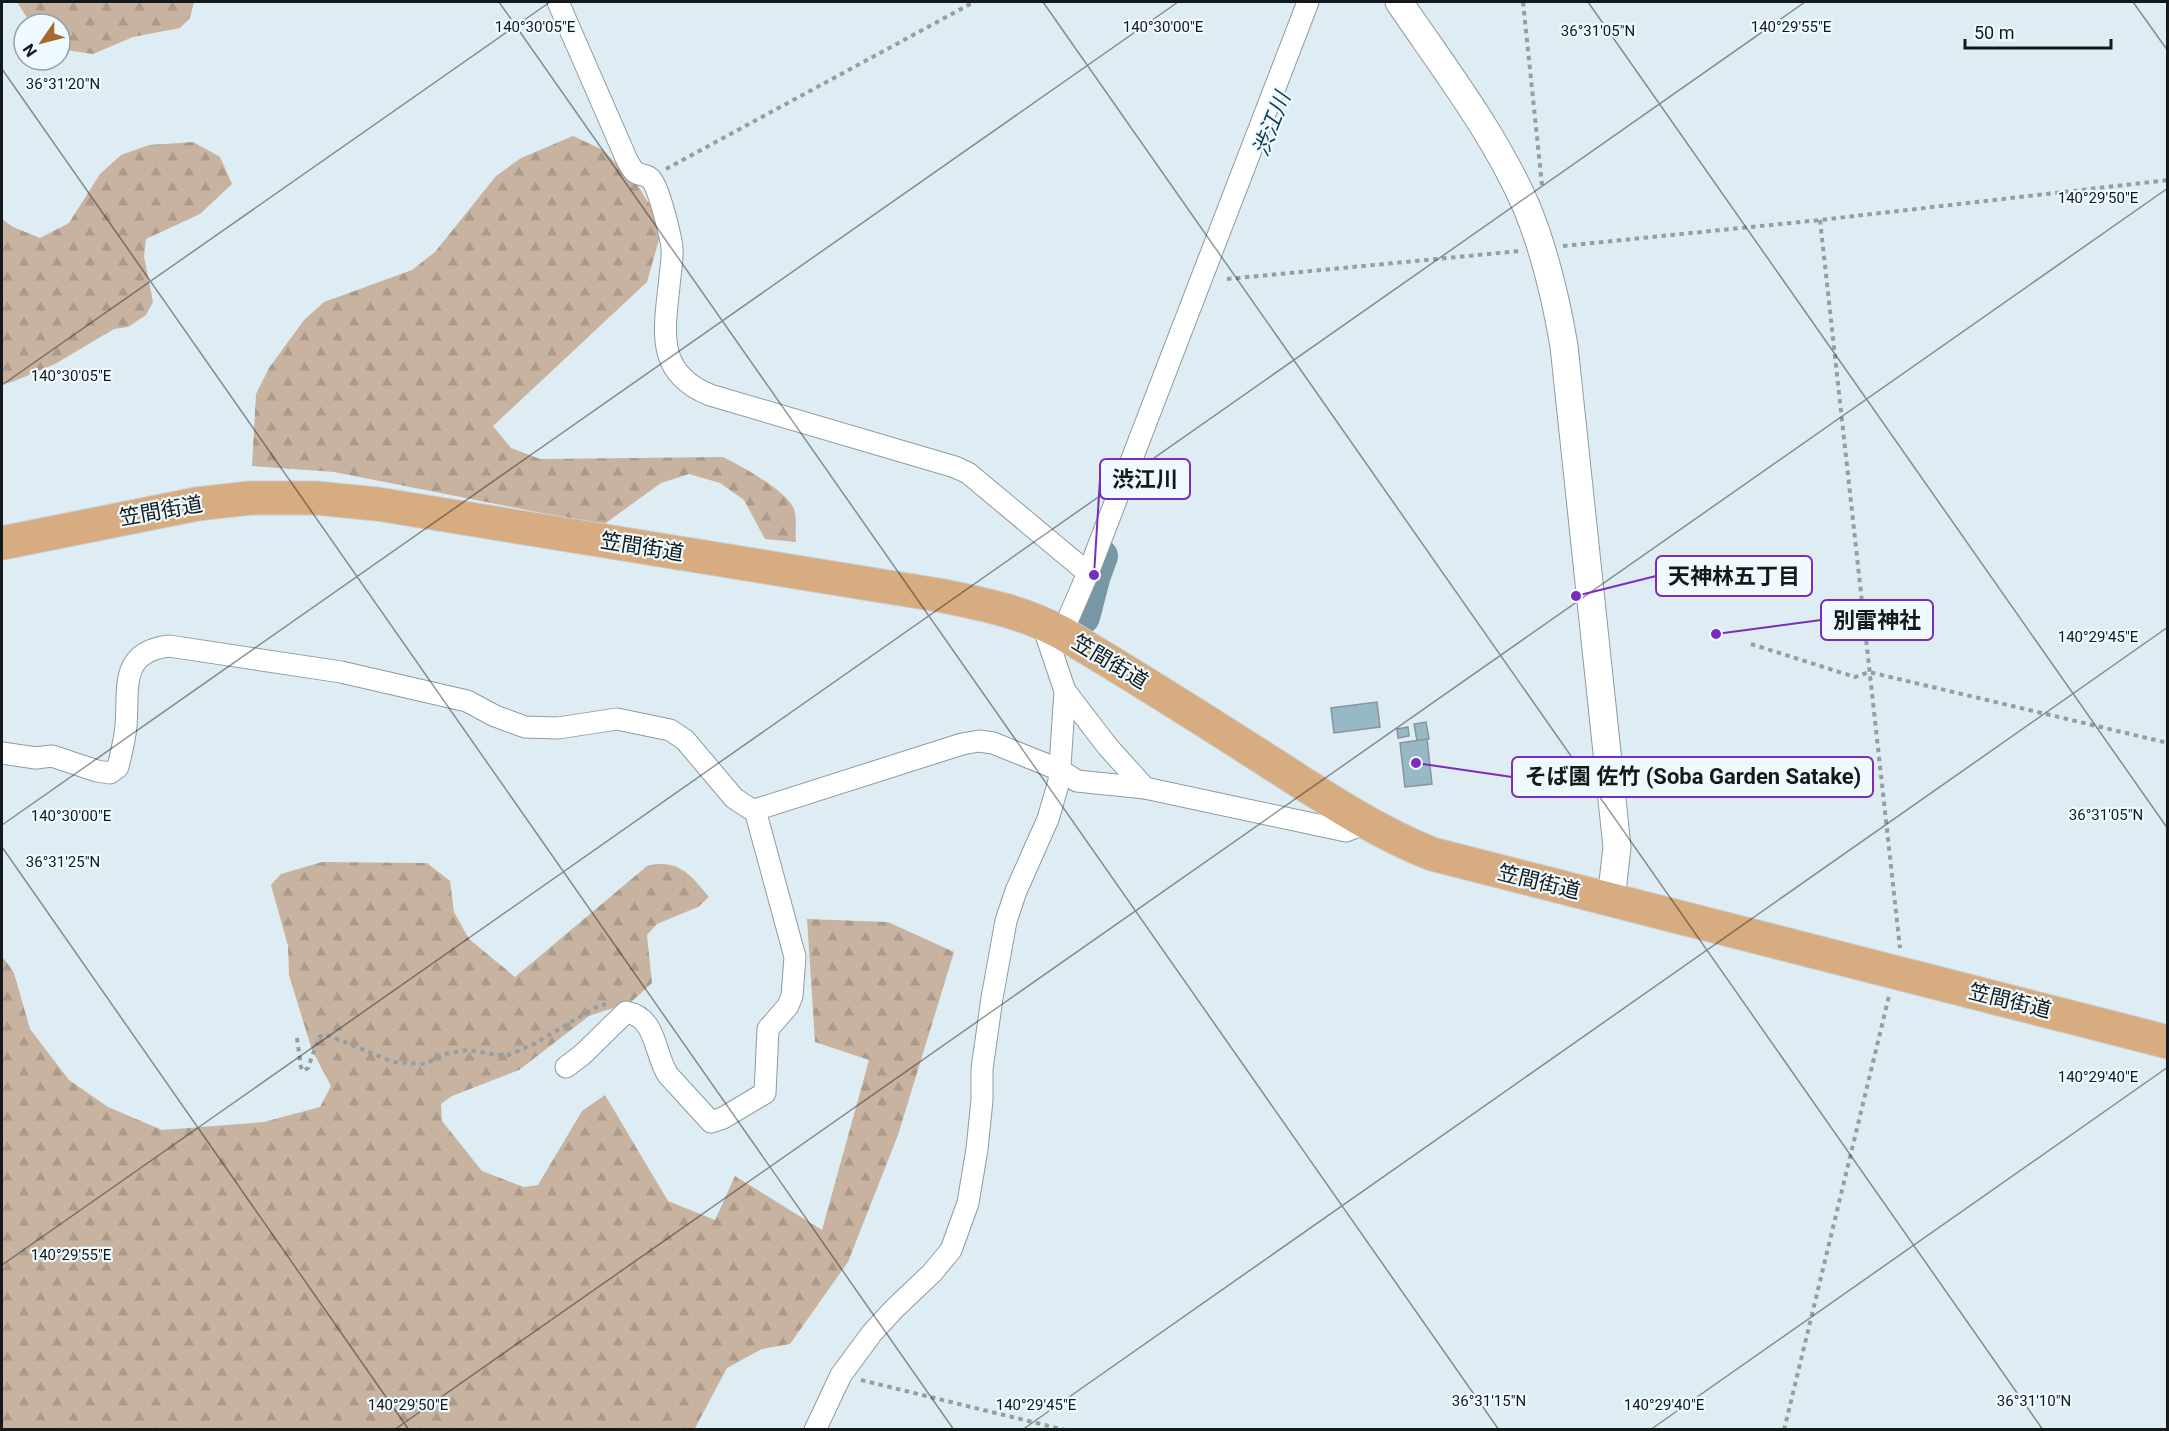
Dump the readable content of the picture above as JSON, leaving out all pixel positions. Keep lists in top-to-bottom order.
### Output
{
  "streets": {
    "main road": ["笠間街道"]
  },
  "water": ["渋江川"],
  "places": [
    "渋江川",
    "天神林五丁目",
    "別雷神社",
    "そば園 佐竹 (Soba Garden Satake)"
  ],
  "scale_bar": "50 m",
  "north": "bottom left",
  "coordinates": [
    "140°30'05\"E",
    "140°30'00\"E",
    "140°29'55\"E",
    "36°31'05\"N",
    "36°31'20\"N",
    "140°29'50\"E",
    "140°29'45\"E",
    "36°31'25\"N",
    "140°29'40\"E",
    "36°31'15\"N",
    "36°31'10\"N"
  ]
}
